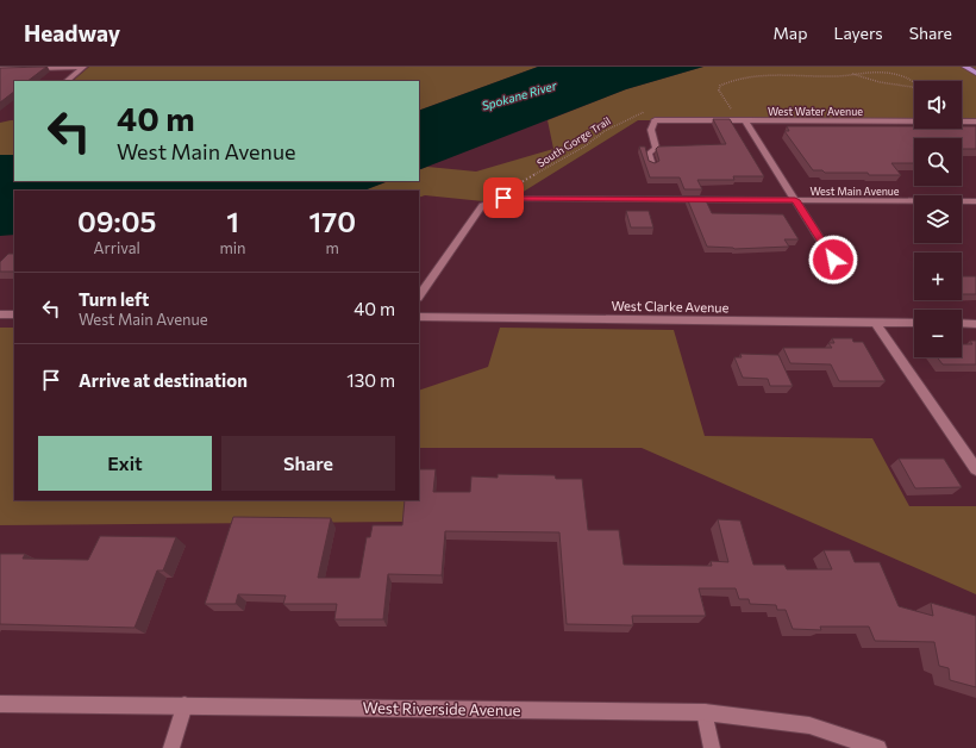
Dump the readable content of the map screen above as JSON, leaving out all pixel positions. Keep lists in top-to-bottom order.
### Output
{
  "streets": {
    "street": [
      "West Water Avenue",
      "West Main Avenue",
      "West Clarke Avenue",
      "West Riverside Avenue"
    ],
    "path": ["South Gorge Trail"]
  },
  "water": ["Spokane River"],
  "page": {
    "header": "Headway",
    "nav": ["Map", "Layers", "Share"],
    "map_buttons": ["+", "−"],
    "turn": ["40 m", "West Main Avenue"],
    "eta": [
      "09:05",
      "Arrival",
      "1",
      "min",
      "170",
      "m"
    ],
    "list": [
      {
        "name": "Turn left",
        "note": "West Main Avenue",
        "value": "40 m"
      },
      {
        "name": "Arrive at destination",
        "value": "130 m"
      }
    ],
    "buttons": ["Exit", "Share"]
  }
}
